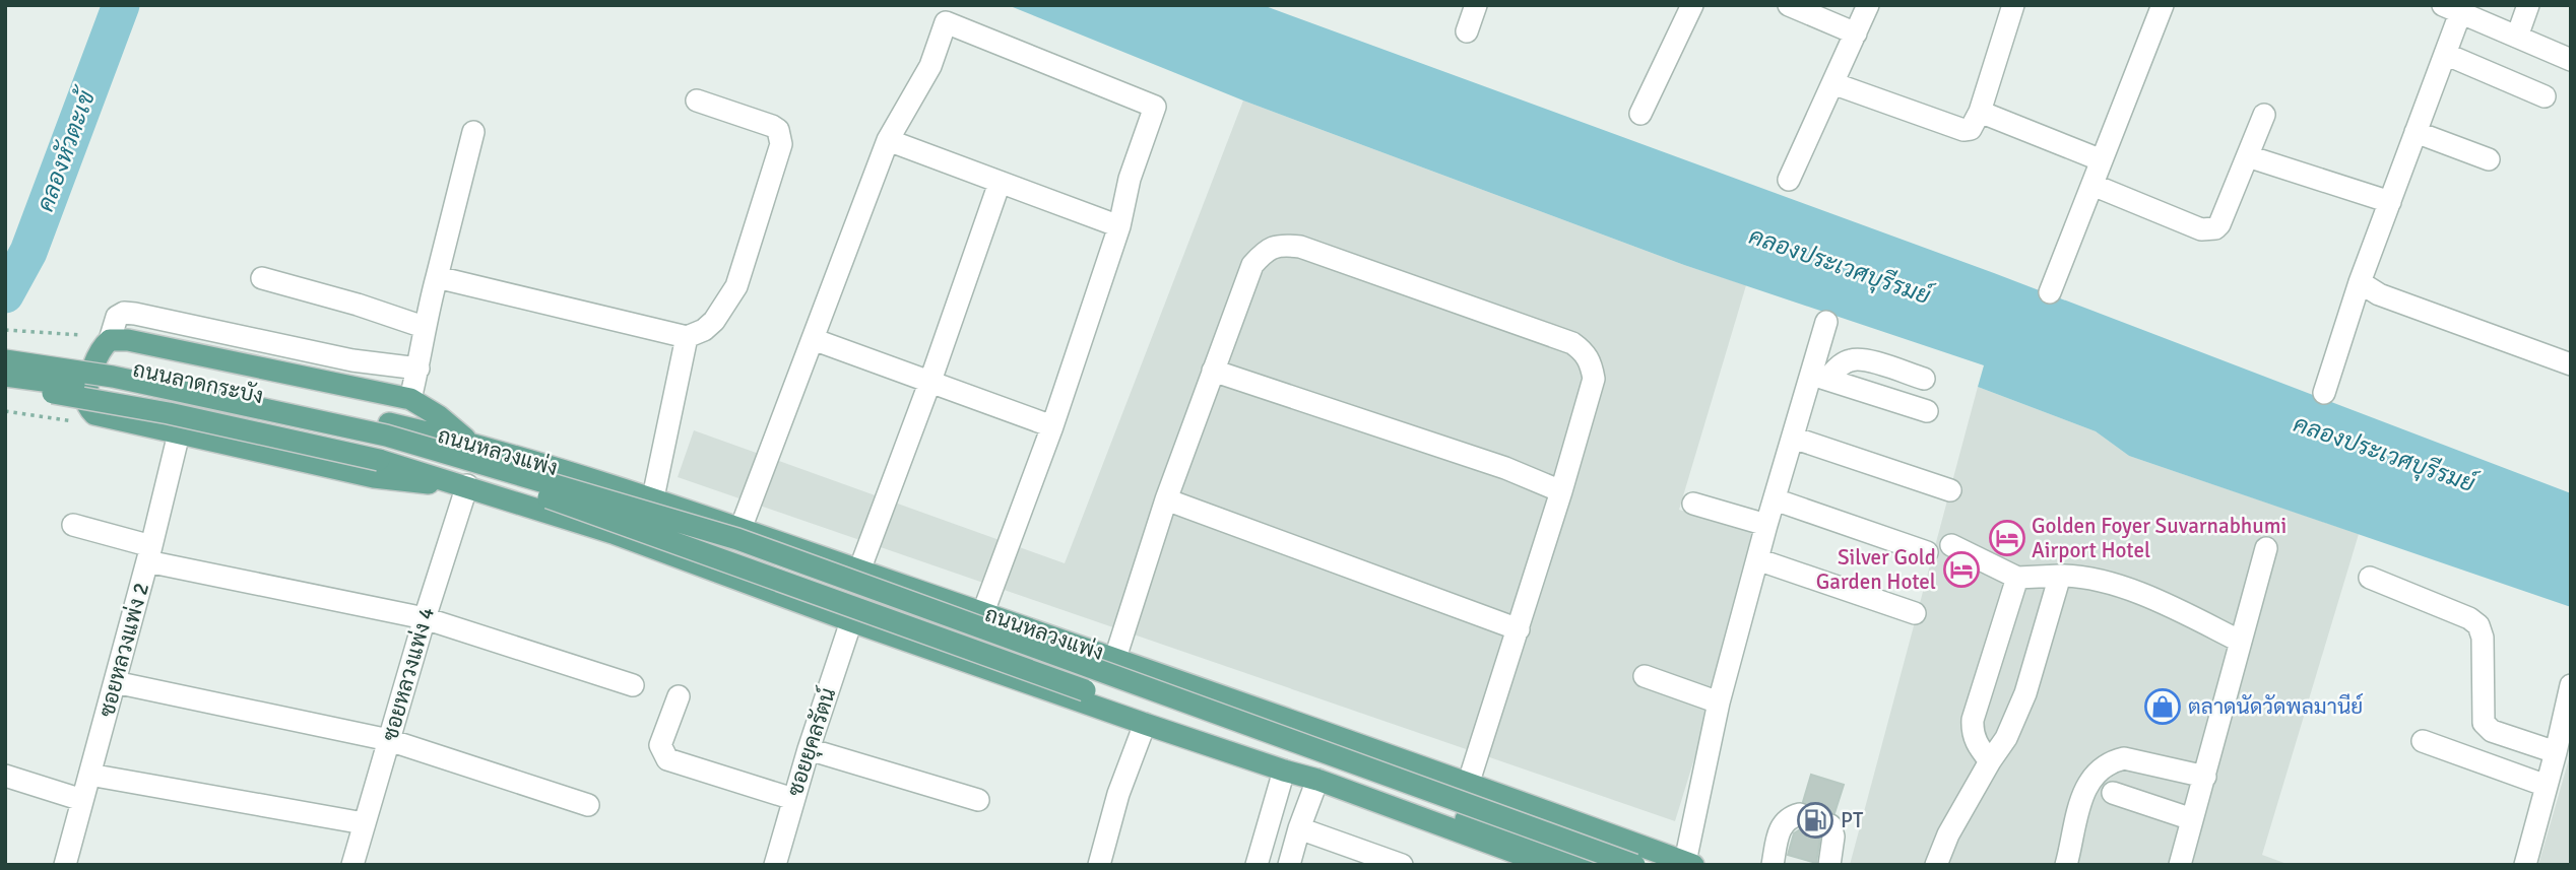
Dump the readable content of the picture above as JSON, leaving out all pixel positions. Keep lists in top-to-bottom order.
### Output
{
  "streets": {
    "main road": ["ถนนลาดกระบัง", "ถนนหลวงแพ่ง"],
    "street": ["ซอยหลวงแพ่ง 2", "ซอยหลวงแพ่ง 4", "ซอยยุคลรัตน์"]
  },
  "crossings": [
    ["ถนนลาดกระบัง", "ถนนหลวงแพ่ง"],
    ["ถนนหลวงแพ่ง", "ซอยหลวงแพ่ง 4"],
    ["ถนนหลวงแพ่ง", "ซอยยุคลรัตน์"]
  ],
  "water": ["คลองหัวตะเข้", "คลองประเวศบุรีรมย์"],
  "places": {
    "hotel": ["Golden Foyer Suvarnabhumi Airport Hotel", "Silver Gold Garden Hotel"],
    "shop": ["ตลาดนัดวัดพลมานีย์"],
    "fuel station": ["PT"]
  }
}
